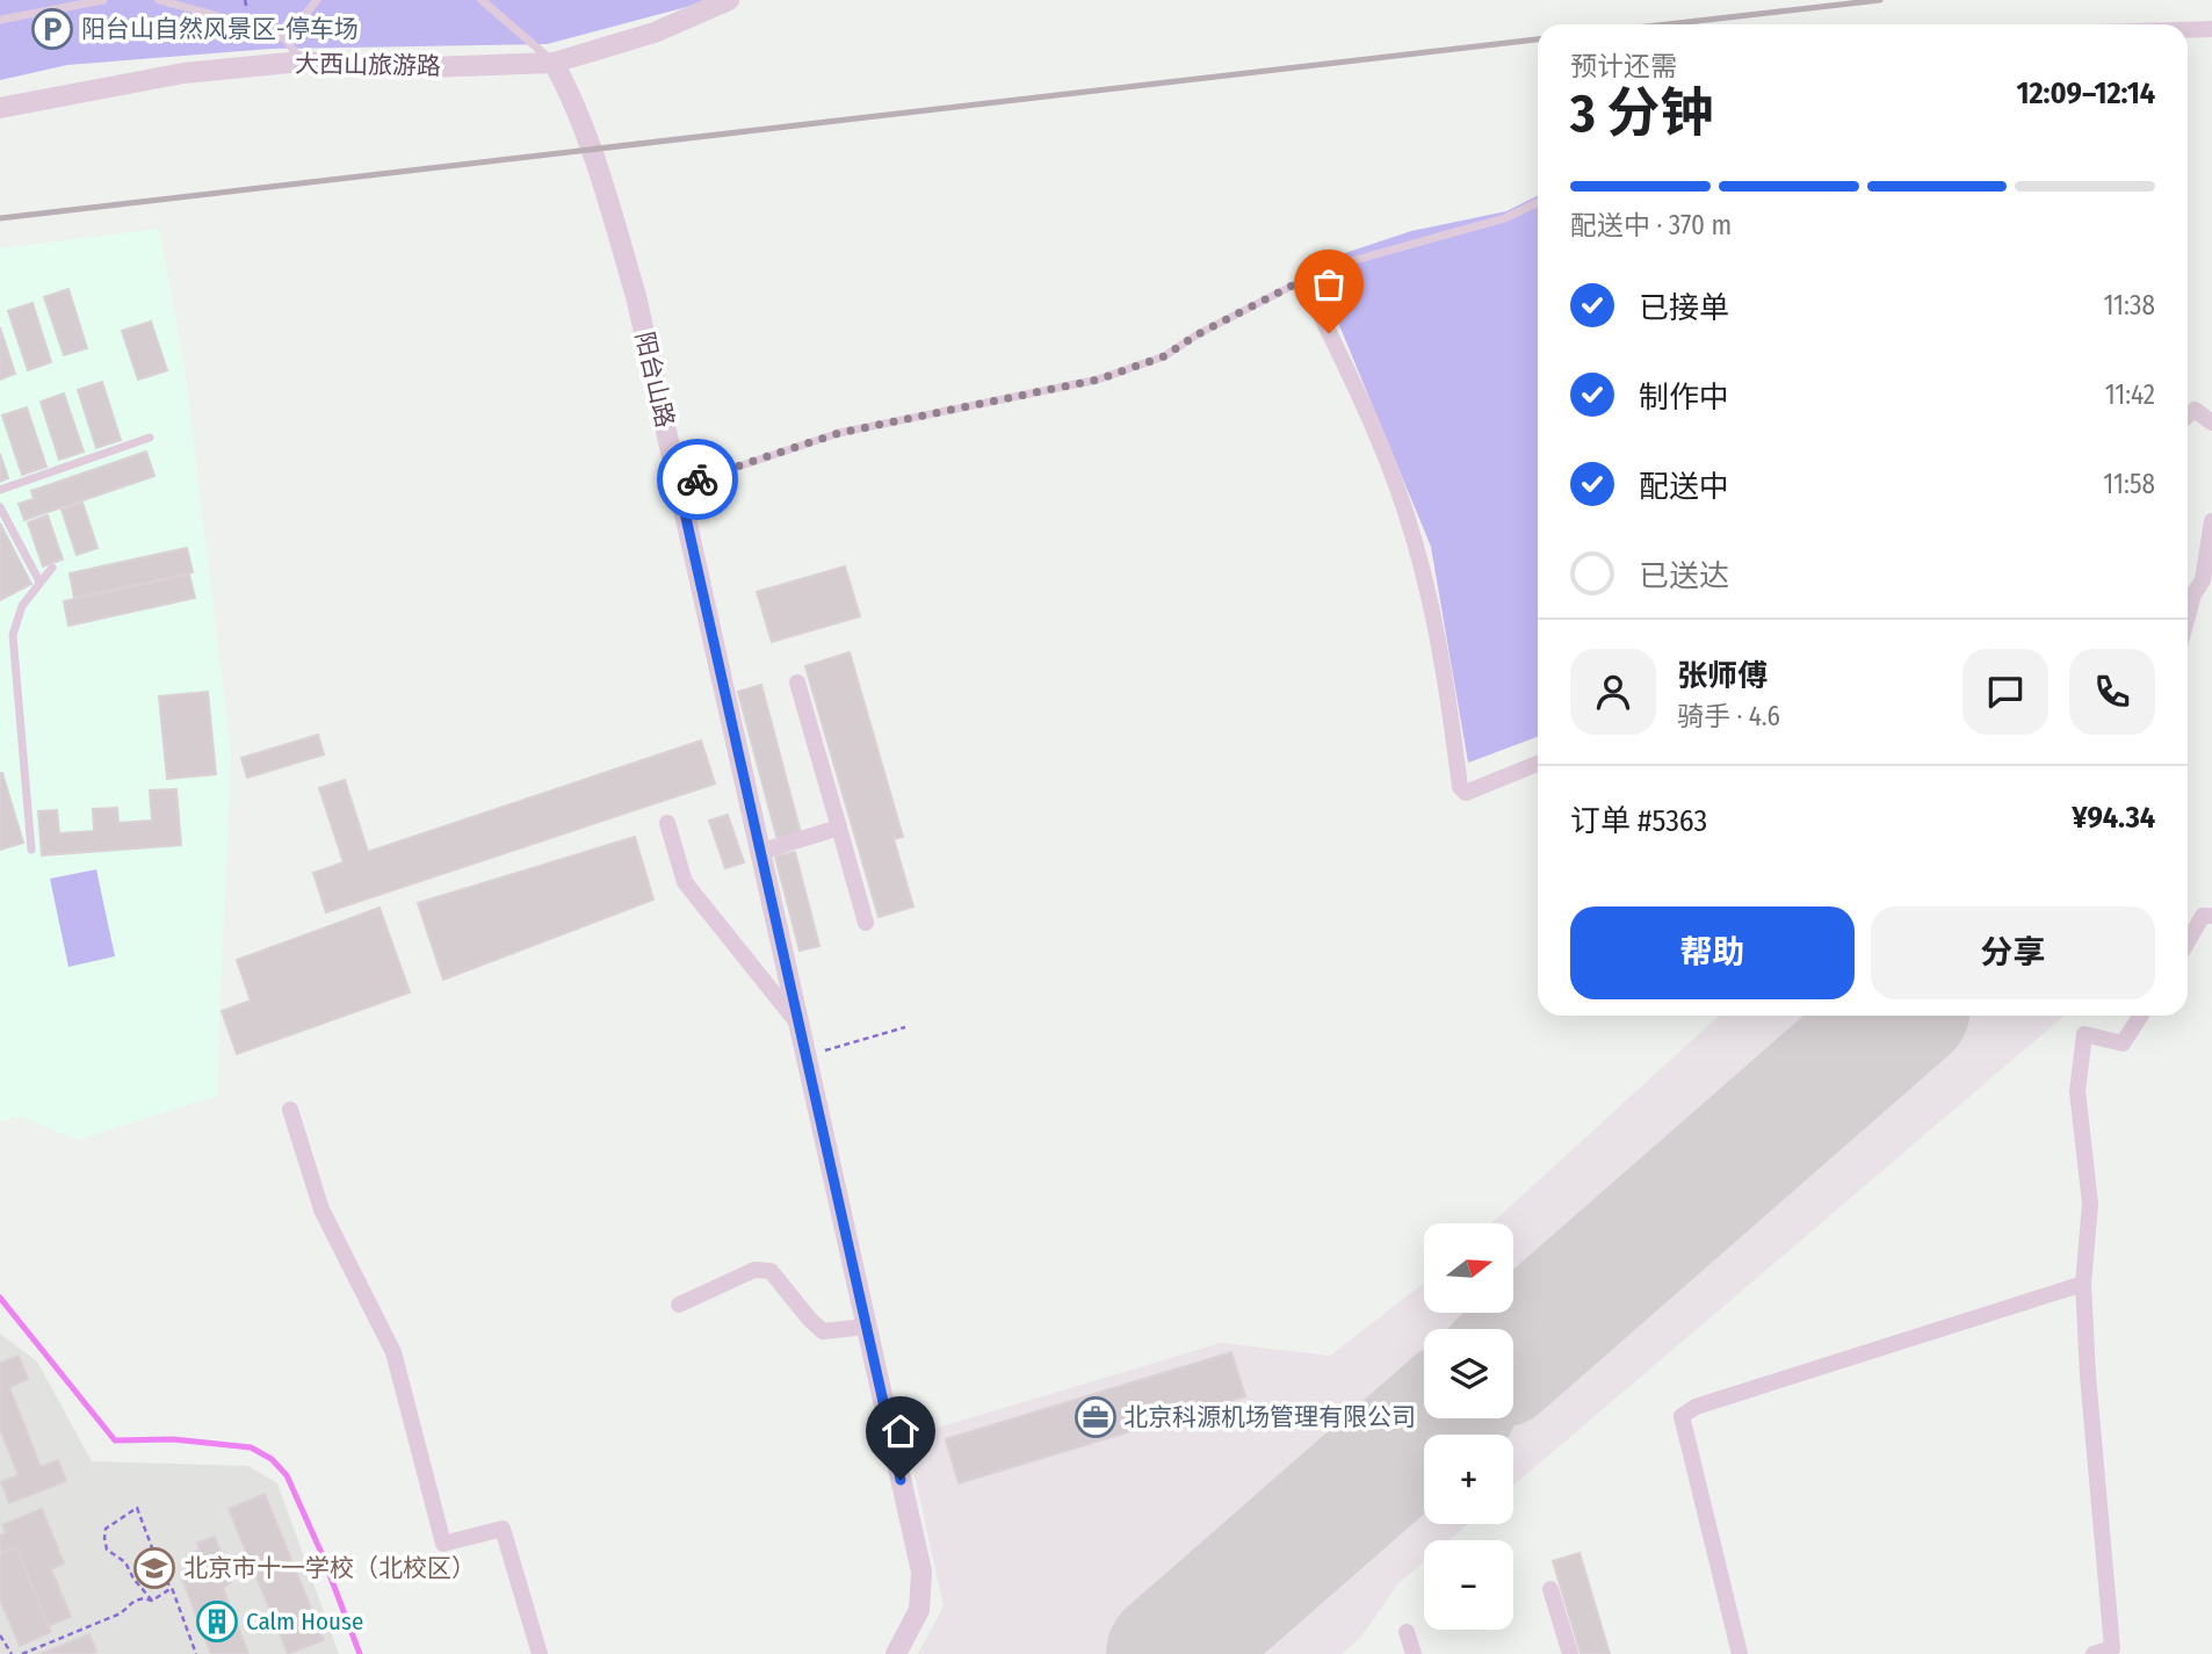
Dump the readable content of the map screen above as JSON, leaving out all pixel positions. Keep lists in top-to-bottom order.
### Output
{
  "streets": {
    "street": ["大西山旅游路", "阳台山路"]
  },
  "crossings": [
    ["大西山旅游路", "阳台山路"]
  ],
  "places": {
    "parking": ["阳台山自然风景区-停车场"],
    "office": ["北京科源机场管理有限公司"],
    "school or university": ["北京市十一学校（北校区）"],
    "building": ["Calm House"]
  },
  "north": "right",
  "page": {
    "heading": ["3 分钟", "预计还需", "12:09–12:14"],
    "panel": [
      "张师傅",
      "骑手 · 4.6",
      "订单 #5363",
      "¥94.34"
    ],
    "bar": "配送中 · 370 m",
    "list": [
      ["已接单", "11:38"],
      ["制作中", "11:42"],
      ["配送中", "11:58"],
      "已送达"
    ],
    "buttons": ["帮助", "分享"],
    "map_buttons": ["+", "−"]
  }
}
